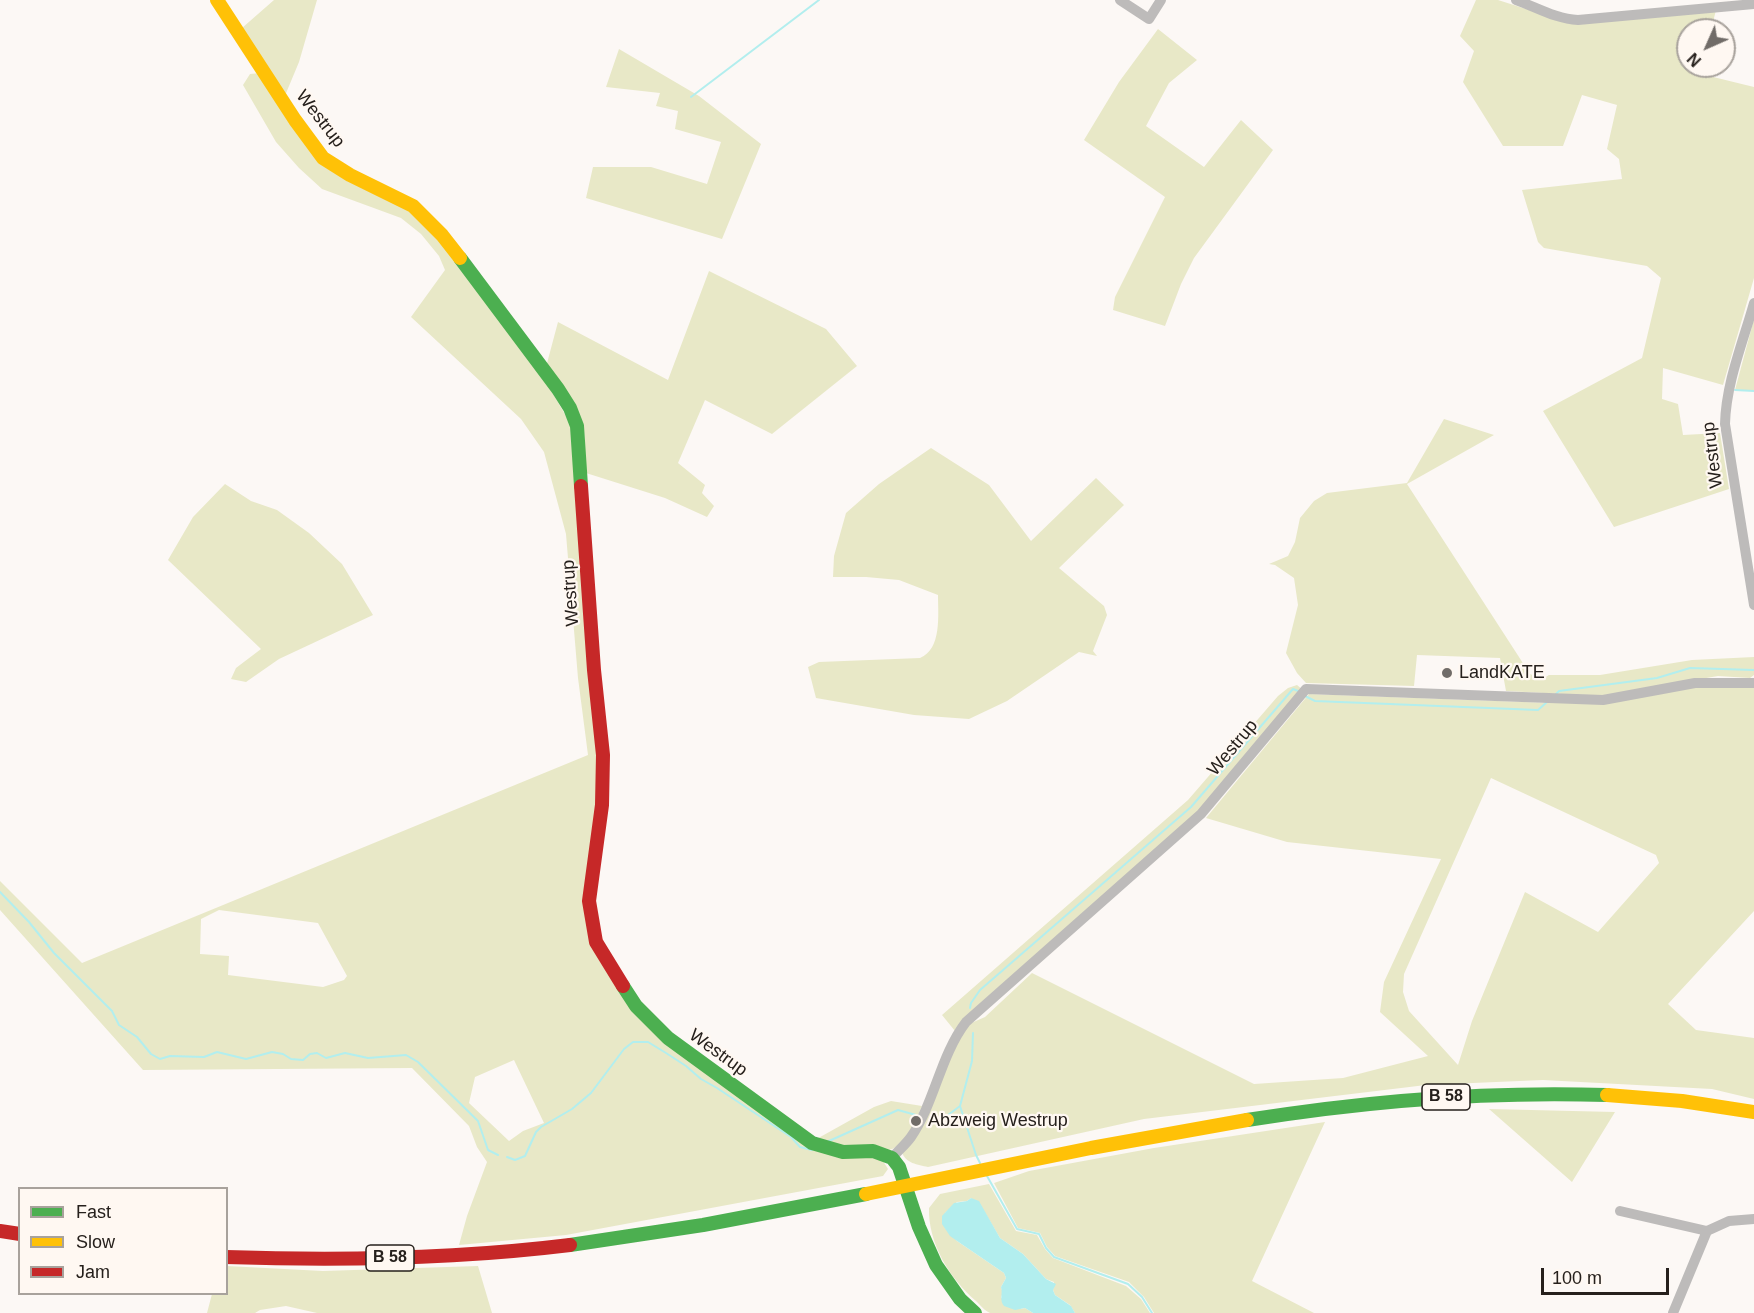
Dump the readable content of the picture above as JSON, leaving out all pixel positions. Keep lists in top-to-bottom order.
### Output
{
  "streets": {
    "street": ["Westrup", "B 58"]
  },
  "places": ["LandKATE", "Abzweig Westrup"],
  "legend": ["Fast", "Slow", "Jam"],
  "scale_bar": "100 m",
  "north": "bottom left"
}
